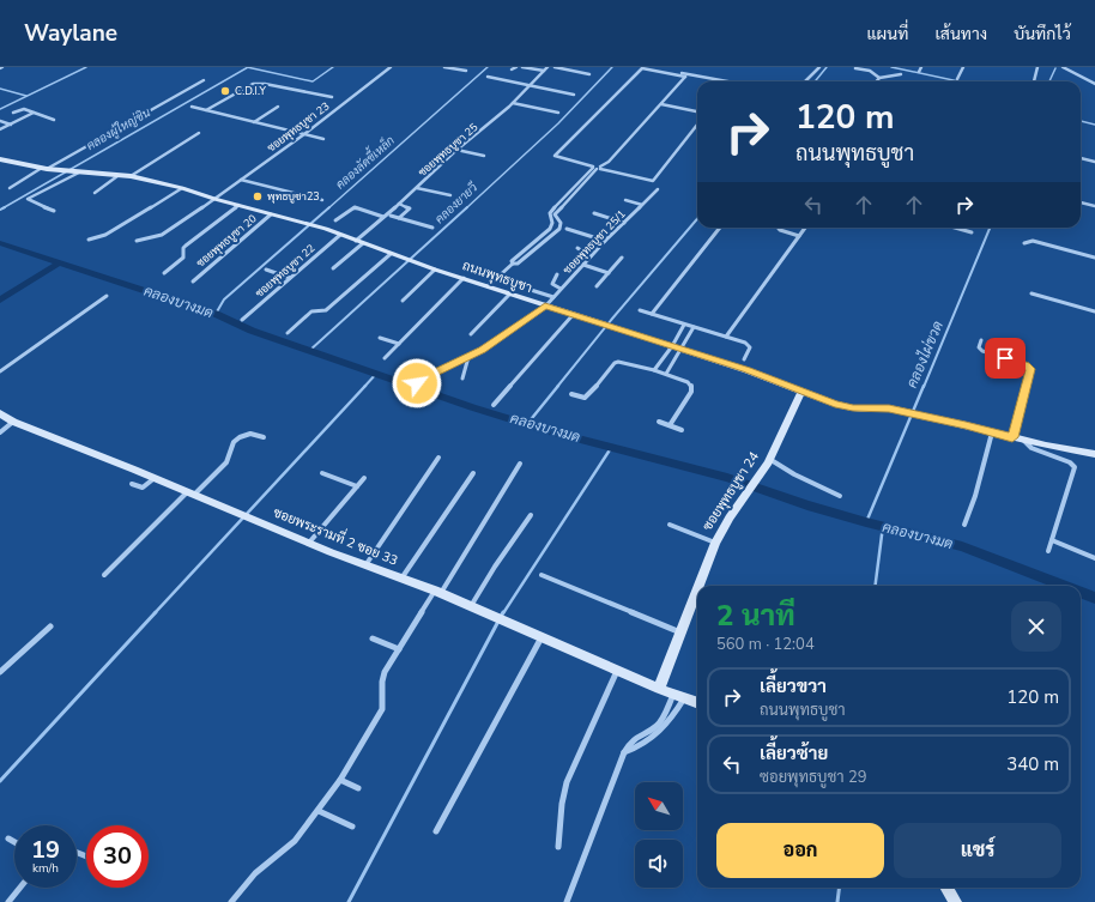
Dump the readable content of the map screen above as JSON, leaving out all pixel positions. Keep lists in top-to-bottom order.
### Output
{
  "streets": {
    "main road": ["ถนนพุทธบูชา", "ซอยพุทธบูชา 24", "ซอยพระรามที่ 2 ซอย 33"],
    "street": [
      "ซอยพุทธบูชา 23",
      "ซอยพุทธบูชา 25",
      "ซอยพุทธบูชา 20",
      "ซอยพุทธบูชา 25/1",
      "ซอยพุทธบูชา 22"
    ]
  },
  "crossings": [
    ["ซอยพุทธบูชา 23", "ถนนพุทธบูชา"],
    ["ซอยพุทธบูชา 25", "ถนนพุทธบูชา"],
    ["ซอยพุทธบูชา 20", "ถนนพุทธบูชา"],
    ["ซอยพุทธบูชา 25/1", "ถนนพุทธบูชา"],
    ["ซอยพุทธบูชา 22", "ถนนพุทธบูชา"],
    ["ถนนพุทธบูชา", "ซอยพุทธบูชา 24"],
    ["ซอยพุทธบูชา 24", "ซอยพระรามที่ 2 ซอย 33"]
  ],
  "water": [
    "คลองผู้ใหญ่ชิน",
    "คลองลัดขี้เหล็ก",
    "คลองยายวี",
    "คลองบางมด",
    "คลองไผ่ขวด"
  ],
  "places": ["C.D.I.Y", "พุทธบูชา23"],
  "north": "top left",
  "page": {
    "header": "Waylane",
    "nav": ["แผนที่", "เส้นทาง", "บันทึกไว้"],
    "turn": ["120 m", "ถนนพุทธบูชา"],
    "heading": ["2 นาที", "560 m · 12:04"],
    "list": [
      {
        "name": "เลี้ยวขวา",
        "note": "ถนนพุทธบูชา",
        "value": "120 m"
      },
      {
        "name": "เลี้ยวซ้าย",
        "note": "ซอยพุทธบูชา 29",
        "value": "340 m"
      }
    ],
    "buttons": ["ออก", "แชร์"],
    "speed": "19 km/h",
    "limit": "30"
  }
}
